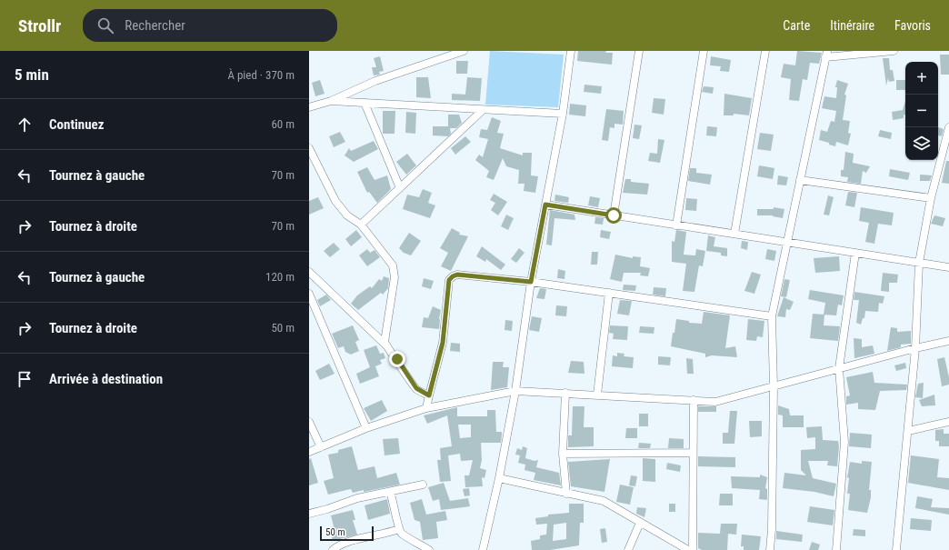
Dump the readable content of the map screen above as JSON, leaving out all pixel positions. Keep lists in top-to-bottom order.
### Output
{
  "scale_bar": "50 m",
  "page": {
    "header": "Strollr",
    "search": "Rechercher",
    "nav": ["Carte", "Itinéraire", "Favoris"],
    "heading": ["5 min", "À pied · 370 m"],
    "map_buttons": ["+", "−"],
    "list": [
      ["Continuez", "60 m"],
      ["Tournez à gauche", "70 m"],
      ["Tournez à droite", "70 m"],
      ["Tournez à gauche", "120 m"],
      ["Tournez à droite", "50 m"],
      "Arrivée à destination"
    ],
    "scale": "50 m"
  }
}
